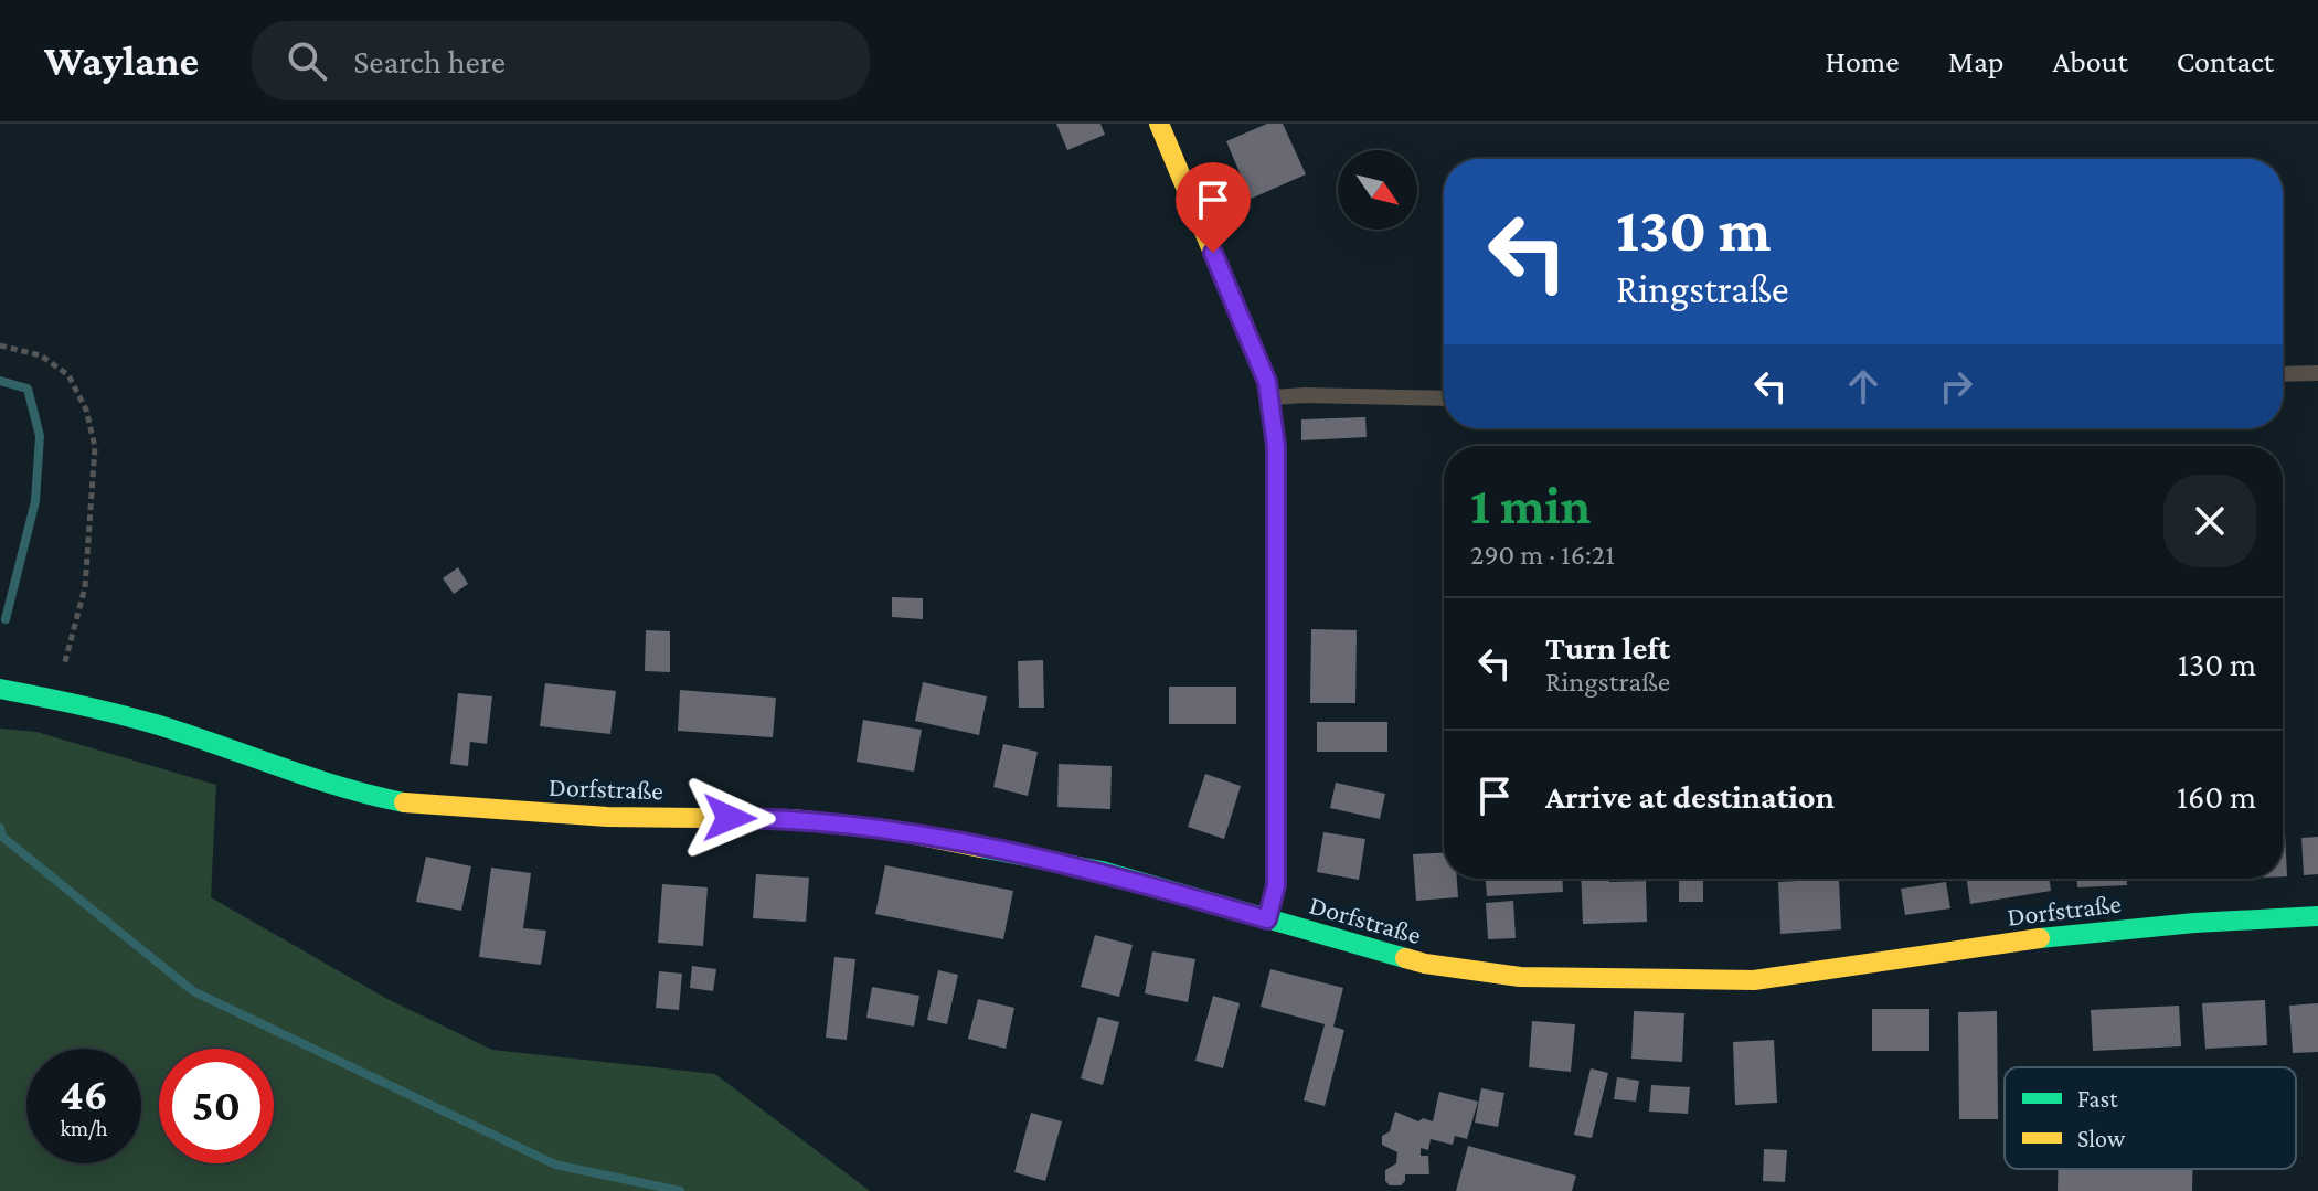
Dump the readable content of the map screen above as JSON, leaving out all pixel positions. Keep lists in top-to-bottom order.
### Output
{
  "streets": {
    "main road": ["Dorfstraße"]
  },
  "legend": ["Fast", "Slow"],
  "north": "bottom right",
  "page": {
    "header": "Waylane",
    "search": "Search here",
    "nav": [
      "Home",
      "Map",
      "About",
      "Contact"
    ],
    "turn": ["130 m", "Ringstraße"],
    "heading": ["1 min", "290 m · 16:21"],
    "list": [
      {
        "name": "Turn left",
        "note": "Ringstraße",
        "value": "130 m"
      },
      {
        "name": "Arrive at destination",
        "value": "160 m"
      }
    ],
    "speed": "46 km/h",
    "limit": "50"
  }
}
